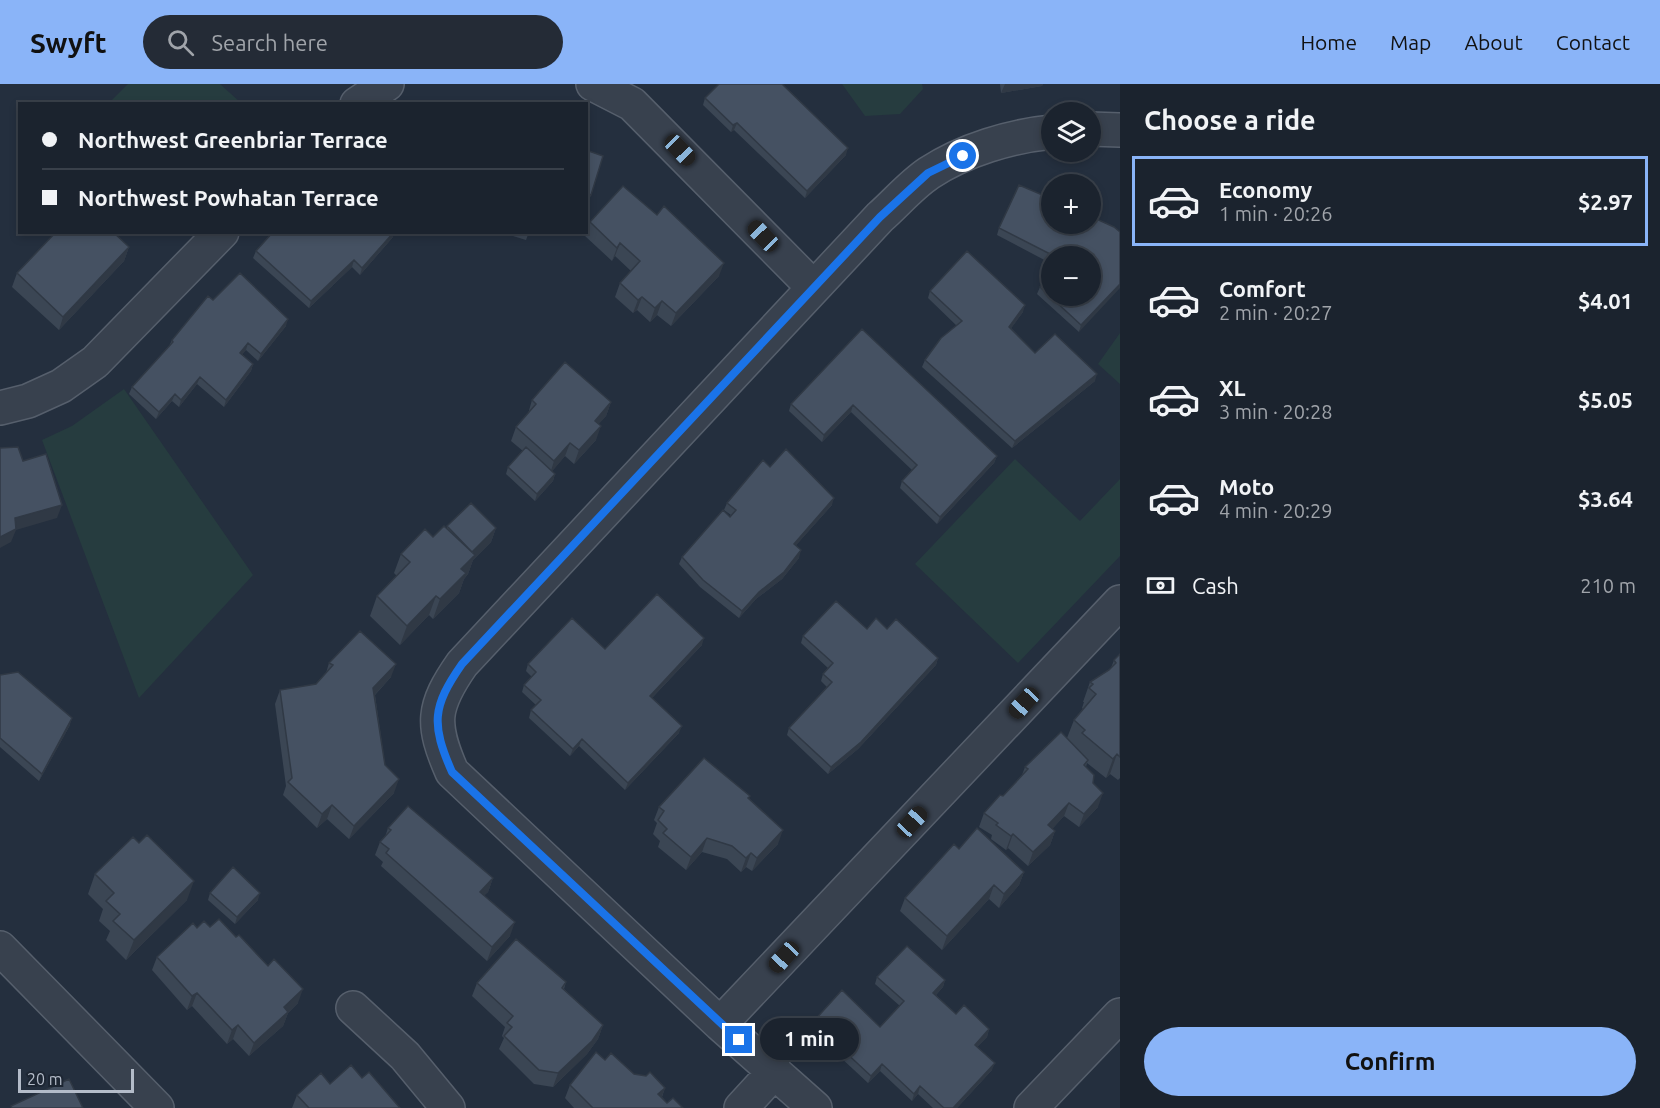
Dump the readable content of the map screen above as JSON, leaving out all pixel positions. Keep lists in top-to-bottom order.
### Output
{
  "scale_bar": "20 m",
  "page": {
    "header": "Swyft",
    "search": "Search here",
    "nav": [
      "Home",
      "Map",
      "About",
      "Contact"
    ],
    "heading": "Choose a ride",
    "map_buttons": ["+", "−"],
    "banner": ["Northwest Greenbriar Terrace", "Northwest Powhatan Terrace"],
    "list": [
      {
        "name": "Economy",
        "note": "1 min · 20:26",
        "value": "$2.97"
      },
      {
        "name": "Comfort",
        "note": "2 min · 20:27",
        "value": "$4.01"
      },
      {
        "name": "XL",
        "note": "3 min · 20:28",
        "value": "$5.05"
      },
      {
        "name": "Moto",
        "note": "4 min · 20:29",
        "value": "$3.64"
      }
    ],
    "pay": ["Cash", "210 m"],
    "buttons": "Confirm",
    "bubble": "1 min",
    "scale": "20 m"
  }
}
